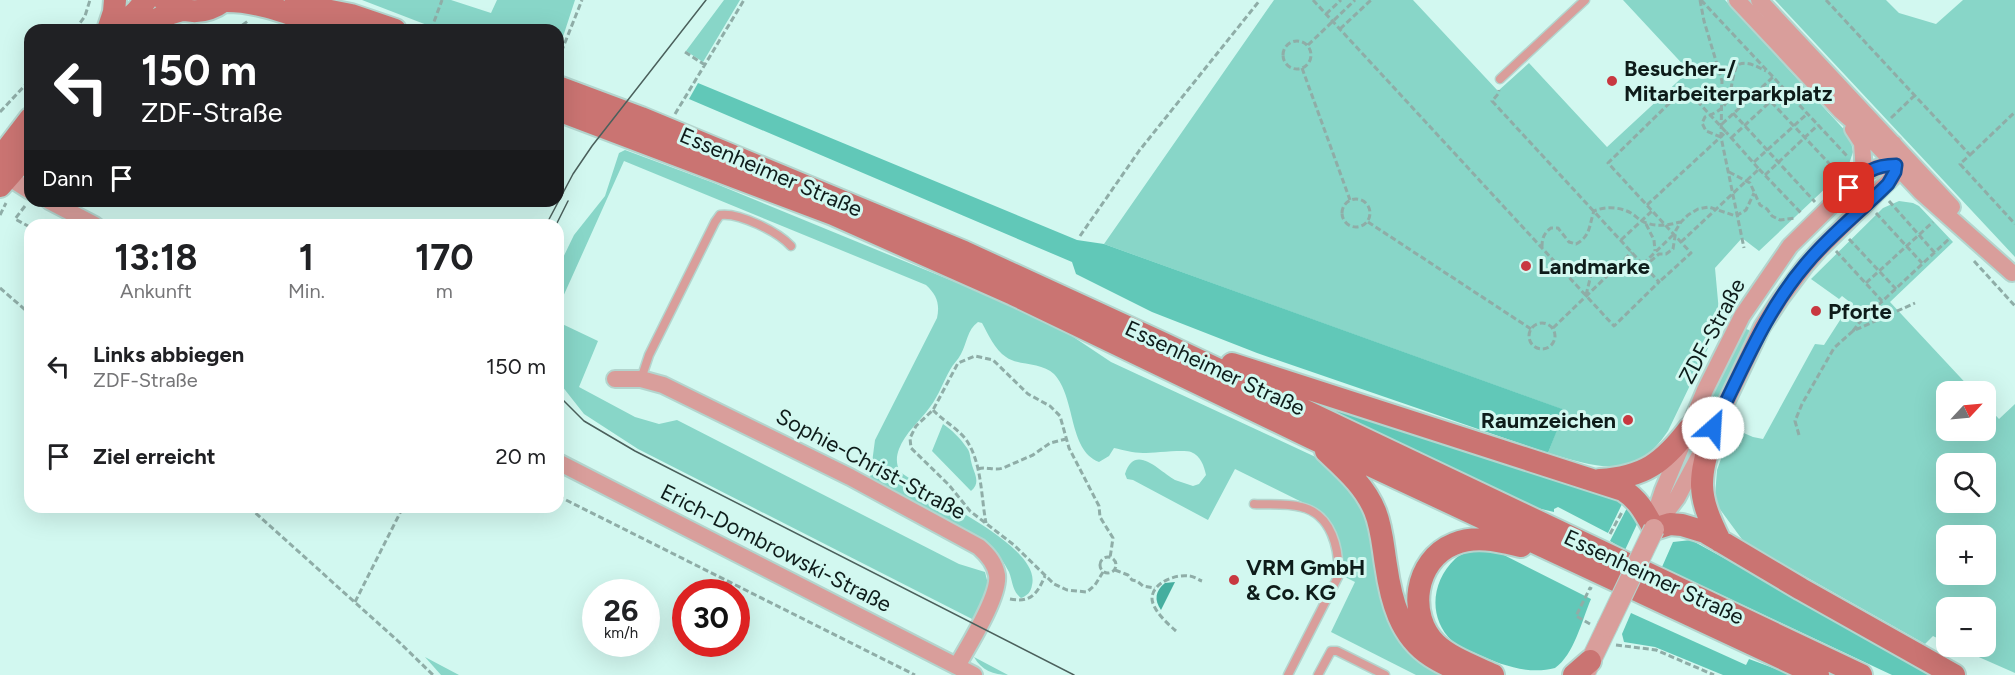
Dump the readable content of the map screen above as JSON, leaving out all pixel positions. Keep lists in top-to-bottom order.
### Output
{
  "streets": {
    "main road": ["Essenheimer Straße"],
    "street": ["ZDF-Straße", "Sophie-Christ-Straße", "Erich-Dombrowski-Straße"]
  },
  "crossings": [
    ["Sophie-Christ-Straße", "Erich-Dombrowski-Straße"]
  ],
  "places": [
    "Besucher-/ Mitarbeiterparkplatz",
    "Landmarke",
    "Pforte",
    "Raumzeichen",
    "VRM GmbH & Co. KG"
  ],
  "north": "top right",
  "page": {
    "turn": ["150 m", "ZDF-Straße"],
    "then": "Dann",
    "eta": [
      "13:18",
      "Ankunft",
      "1",
      "Min.",
      "170",
      "m"
    ],
    "list": [
      {
        "name": "Links abbiegen",
        "note": "ZDF-Straße",
        "value": "150 m"
      },
      {
        "name": "Ziel erreicht",
        "value": "20 m"
      }
    ],
    "map_buttons": ["+", "−"],
    "speed": "26 km/h",
    "limit": "30"
  }
}
